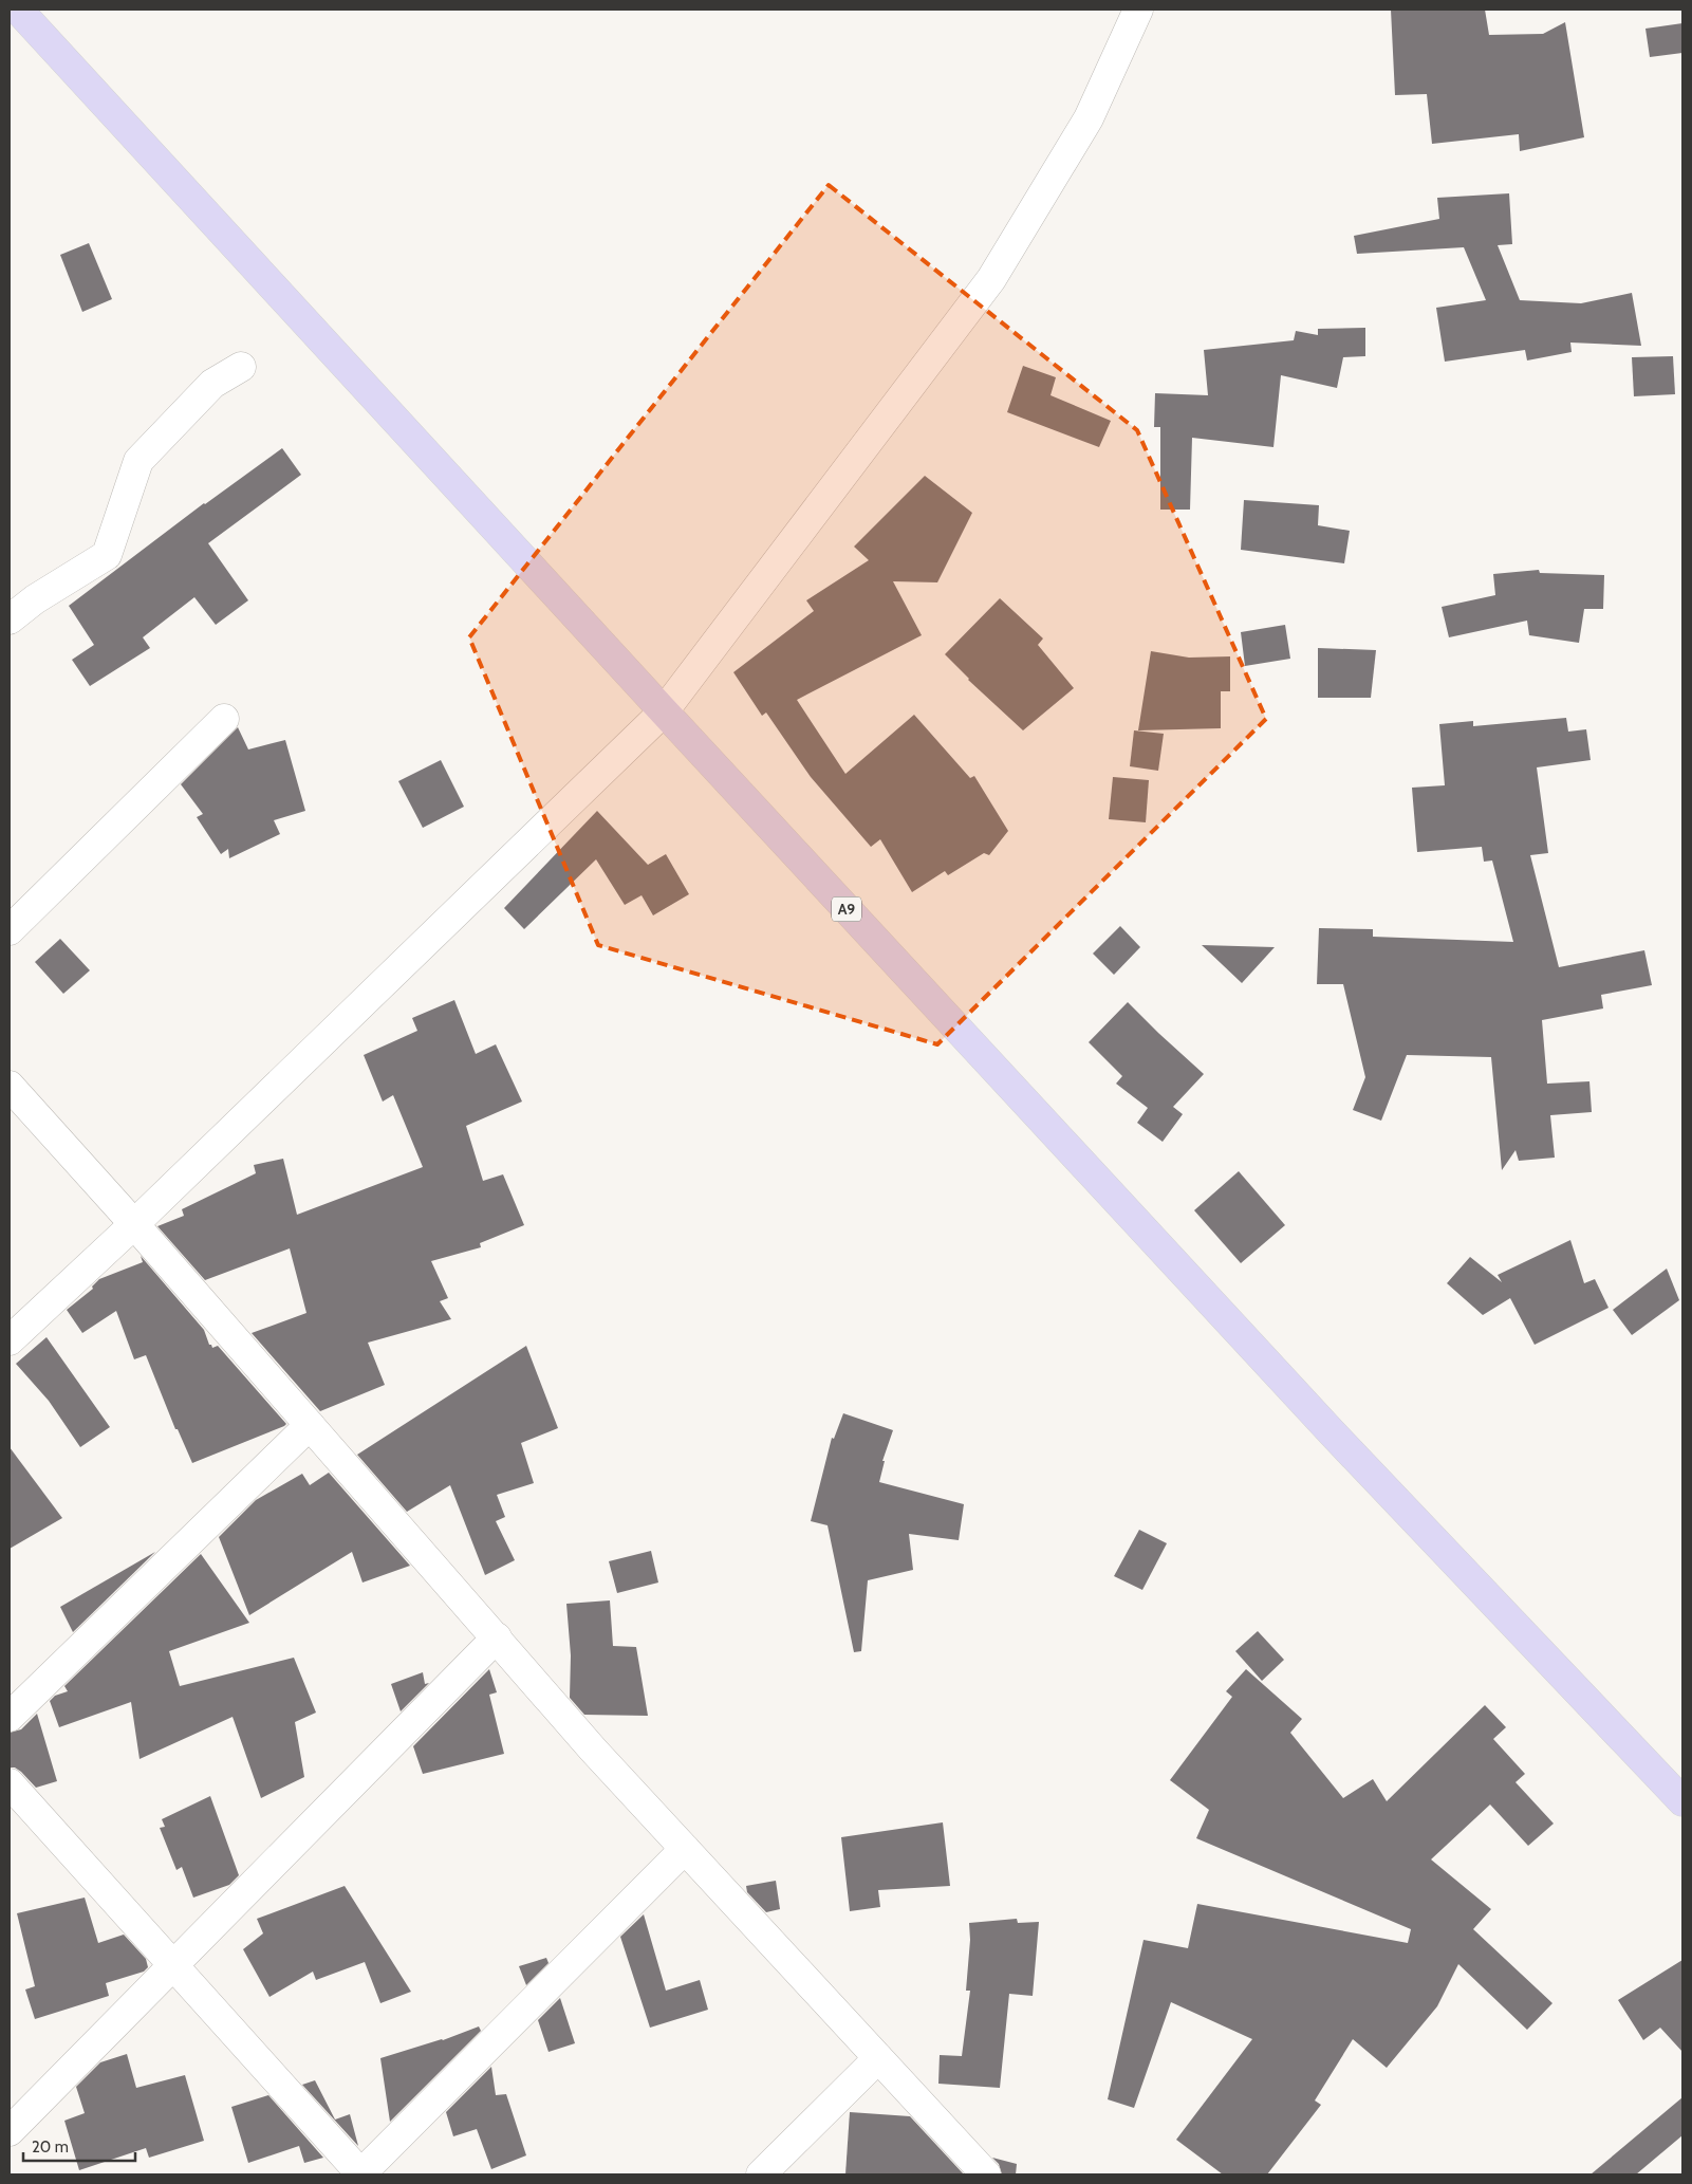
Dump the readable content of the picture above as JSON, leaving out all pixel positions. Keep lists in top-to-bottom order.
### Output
{
  "streets": {
    "main road": ["A9"]
  },
  "scale_bar": "20 m"
}
